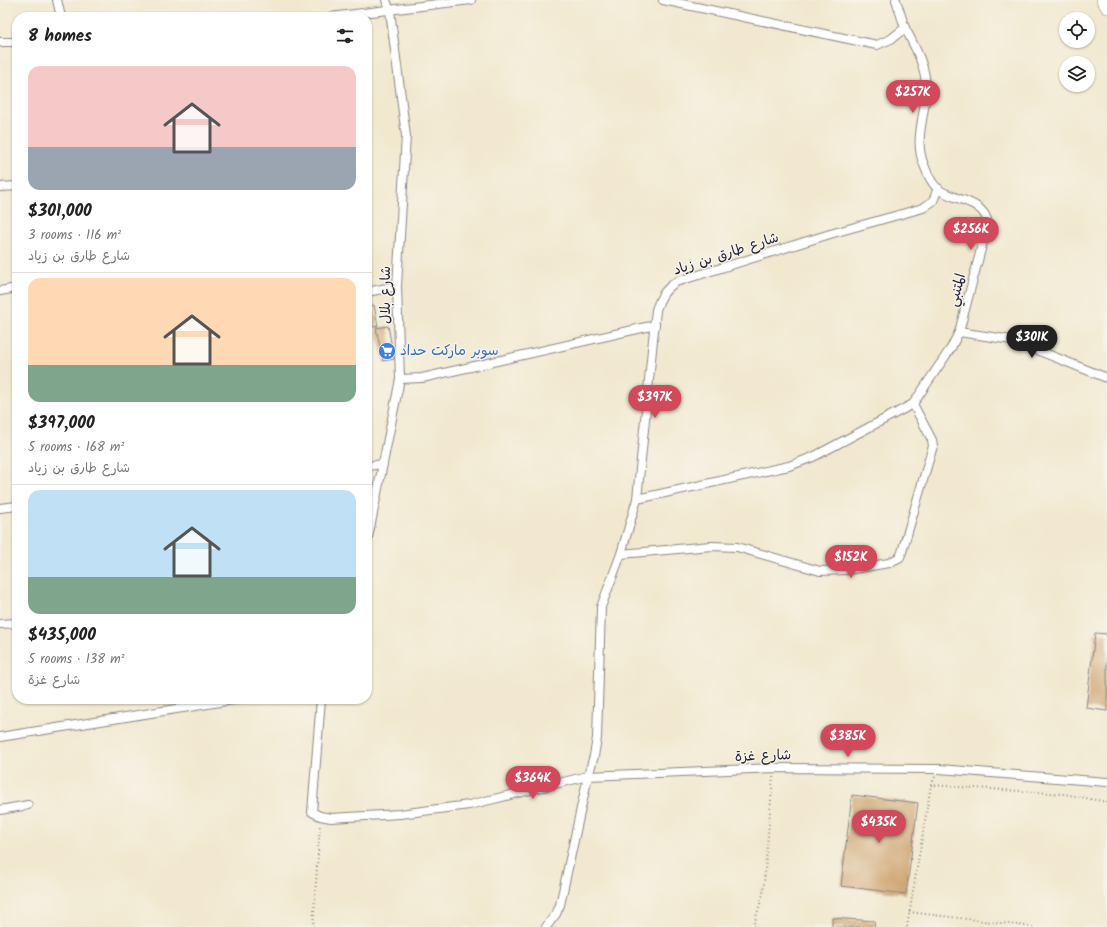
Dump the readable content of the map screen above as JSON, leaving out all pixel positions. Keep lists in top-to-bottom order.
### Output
{
  "streets": {
    "street": [
      "شارع طارق بن زياد",
      "المتنبي",
      "شارع بلال",
      "شارع غزة"
    ]
  },
  "crossings": [
    ["شارع طارق بن زياد", "المتنبي"],
    ["شارع طارق بن زياد", "شارع غزة"]
  ],
  "places": {
    "supermarket": ["سوبر ماركت حداد"]
  },
  "page": {
    "heading": "8 homes",
    "list": [
      {
        "name": "$301,000",
        "note": "3 rooms · 116 m² · شارع طارق بن زياد"
      },
      {
        "name": "$397,000",
        "note": "5 rooms · 168 m² · شارع طارق بن زياد"
      },
      {
        "name": "$435,000",
        "note": "5 rooms · 138 m² · شارع غزة"
      }
    ],
    "price": [
      "$257K",
      "$256K",
      "$301K",
      "$397K",
      "$152K",
      "$385K",
      "$364K",
      "$435K"
    ]
  }
}
